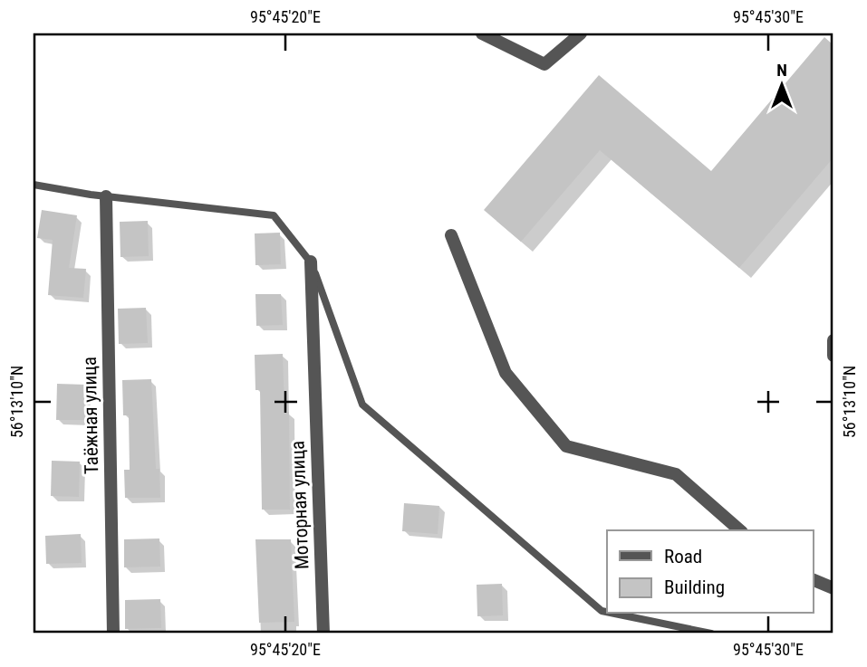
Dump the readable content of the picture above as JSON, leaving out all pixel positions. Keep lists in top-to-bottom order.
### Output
{
  "streets": {
    "street": ["Таёжная улица", "Моторная улица"]
  },
  "legend": ["Road", "Building"],
  "north": "top",
  "coordinates": ["95°45'20\"E", "95°45'30\"E", "56°13'10\"N"]
}
